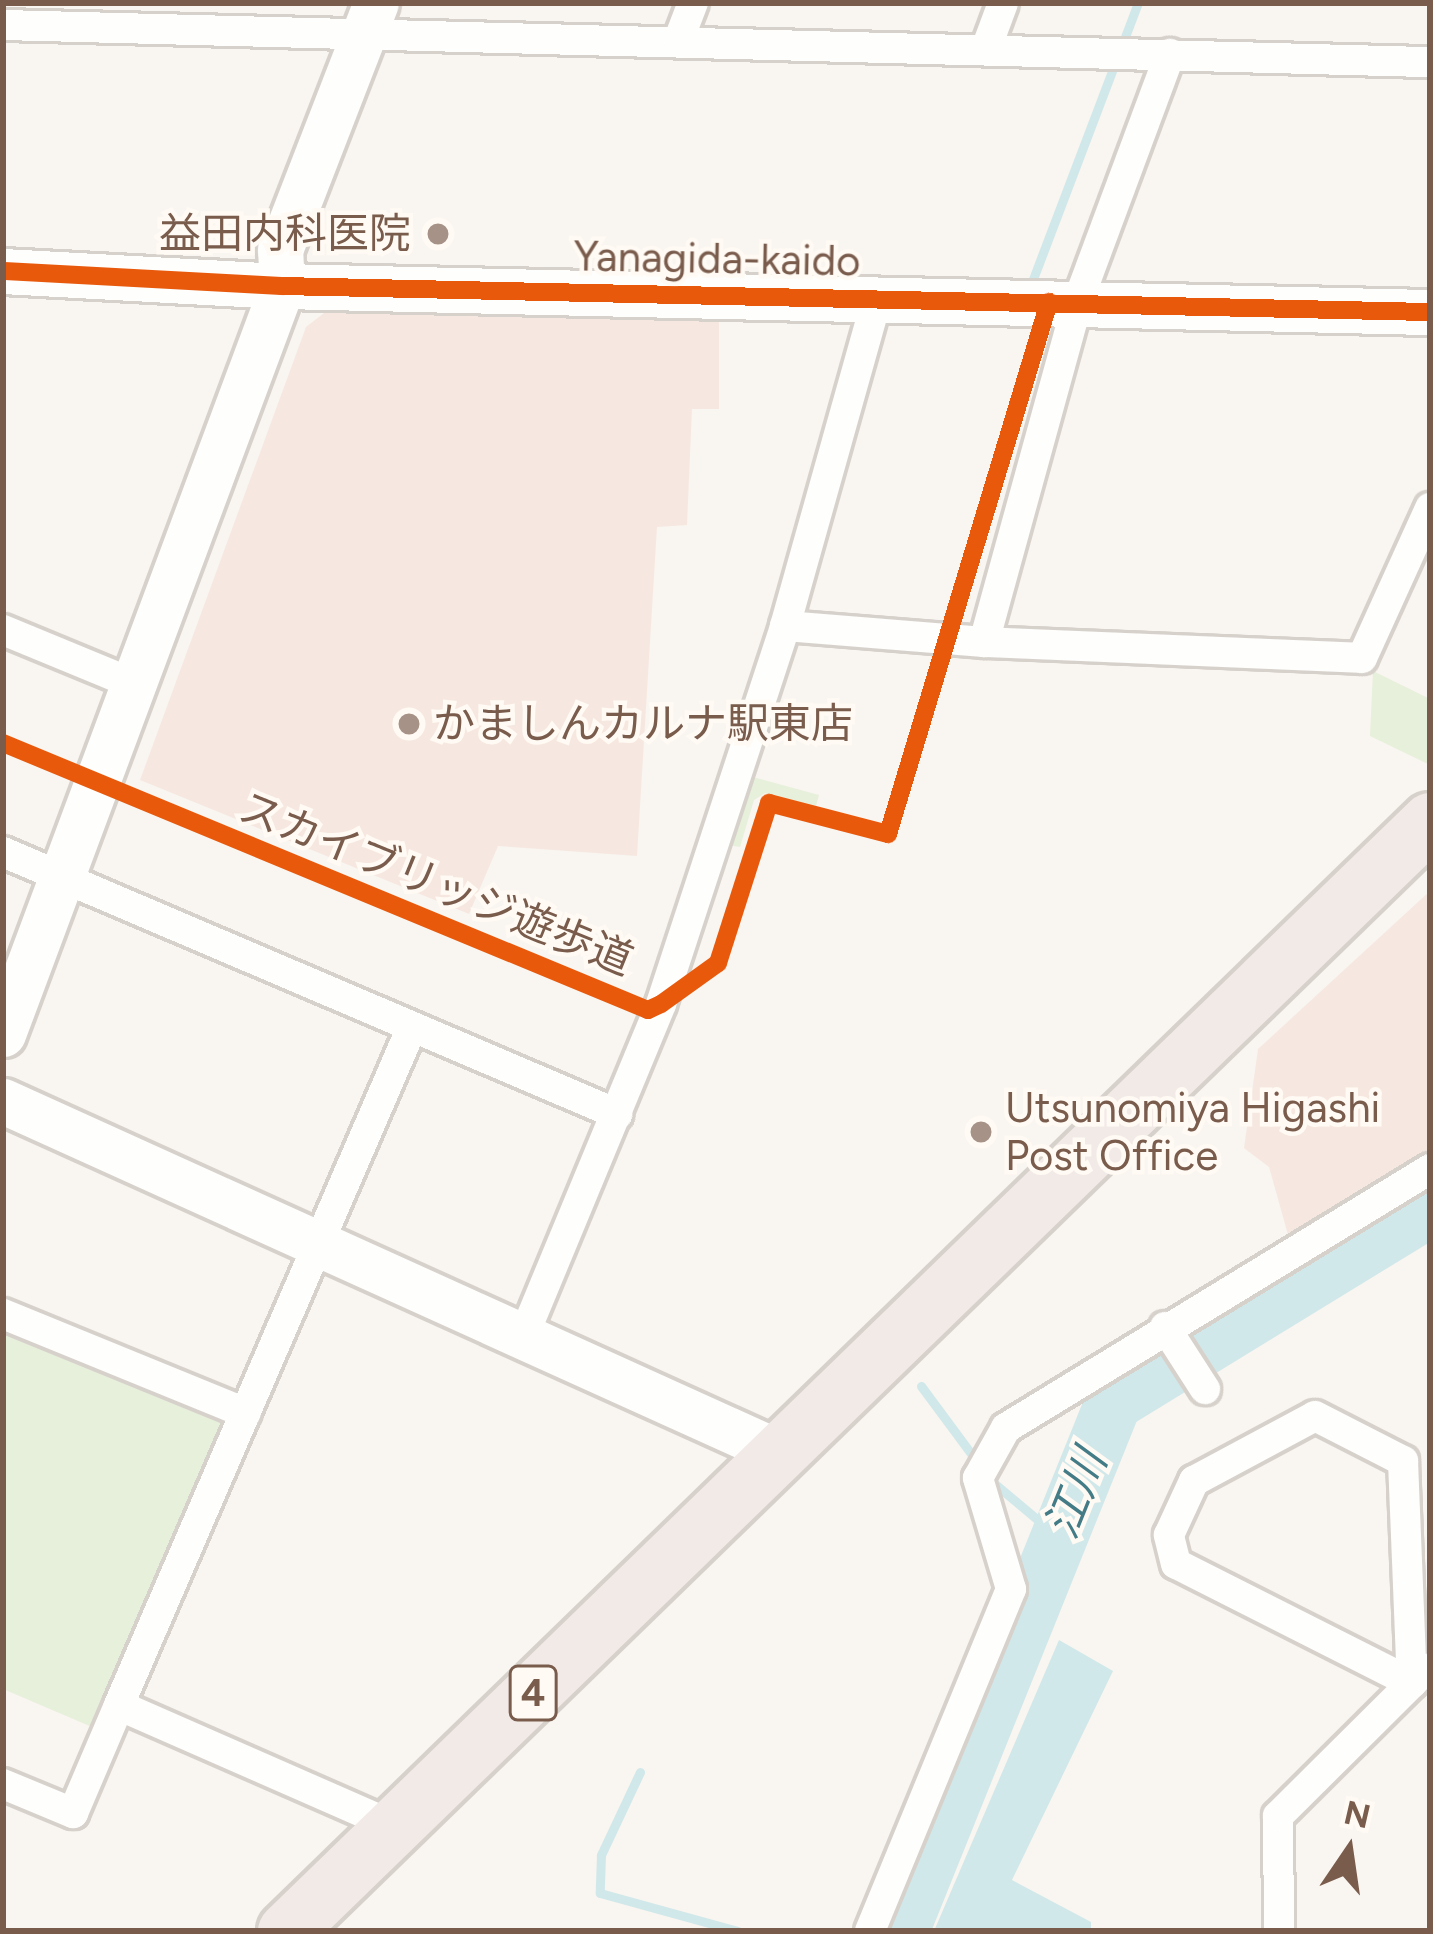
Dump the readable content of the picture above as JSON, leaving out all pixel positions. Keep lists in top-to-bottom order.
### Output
{
  "streets": {
    "highway": ["4"],
    "street": ["Yanagida-kaido"],
    "cycle path": ["スカイブリッジ遊歩道"]
  },
  "water": ["江川"],
  "places": ["益田内科医院", "かましんカルナ駅東店", "Utsunomiya Higashi Post Office"],
  "north": "top"
}
